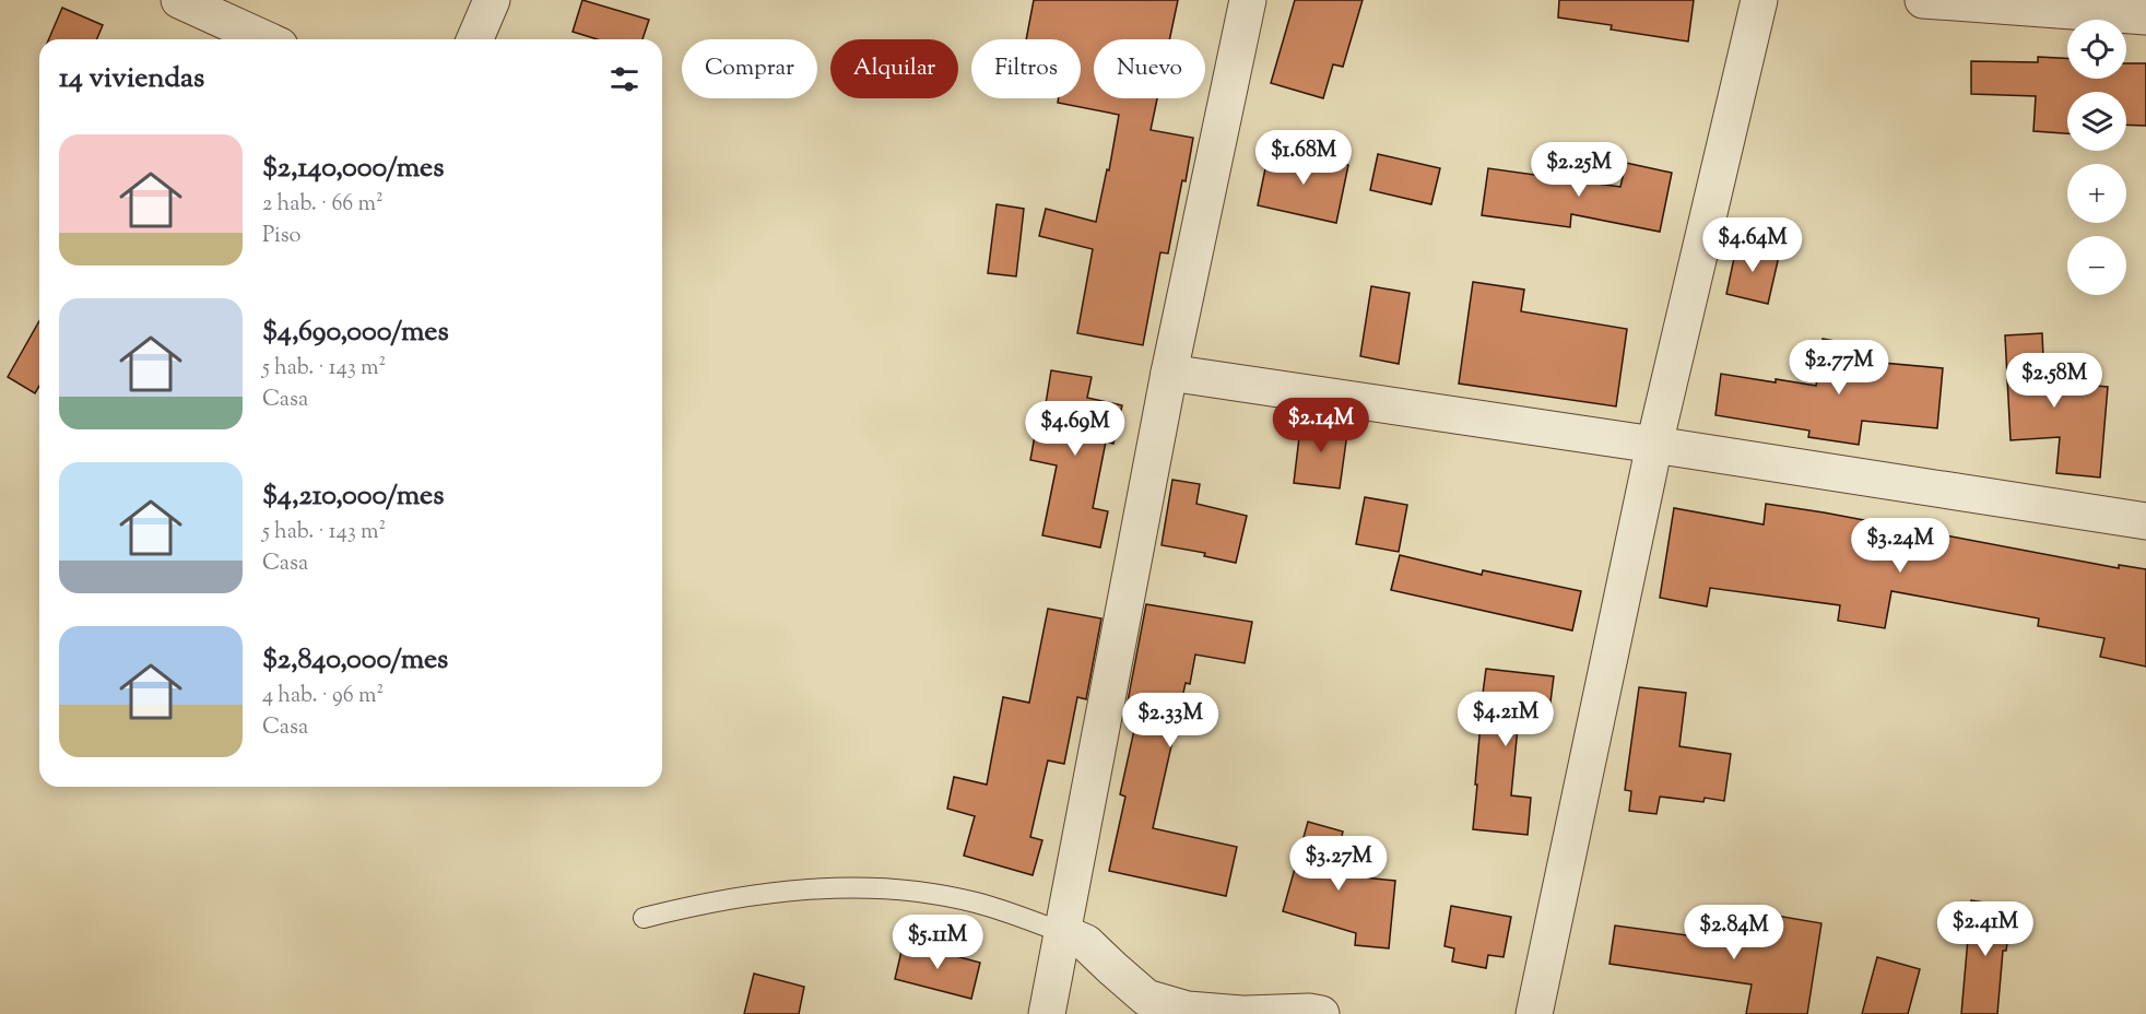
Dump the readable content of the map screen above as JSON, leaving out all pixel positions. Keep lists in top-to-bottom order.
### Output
{
  "page": {
    "map_buttons": ["+", "−"],
    "chip": [
      "Comprar",
      "Alquilar",
      "Filtros",
      "Nuevo"
    ],
    "heading": "14 viviendas",
    "list": [
      {
        "name": "$2,140,000/mes",
        "note": "2 hab. · 66 m² · Piso"
      },
      {
        "name": "$4,690,000/mes",
        "note": "5 hab. · 143 m² · Casa"
      },
      {
        "name": "$4,210,000/mes",
        "note": "5 hab. · 143 m² · Casa"
      },
      {
        "name": "$2,840,000/mes",
        "note": "4 hab. · 96 m² · Casa"
      }
    ],
    "price": [
      "$1.68M",
      "$2.25M",
      "$4.64M",
      "$2.77M",
      "$2.58M",
      "$2.14M",
      "$4.69M",
      "$3.24M",
      "$4.21M",
      "$2.33M",
      "$3.27M",
      "$2.41M",
      "$2.84M",
      "$5.11M"
    ]
  }
}
